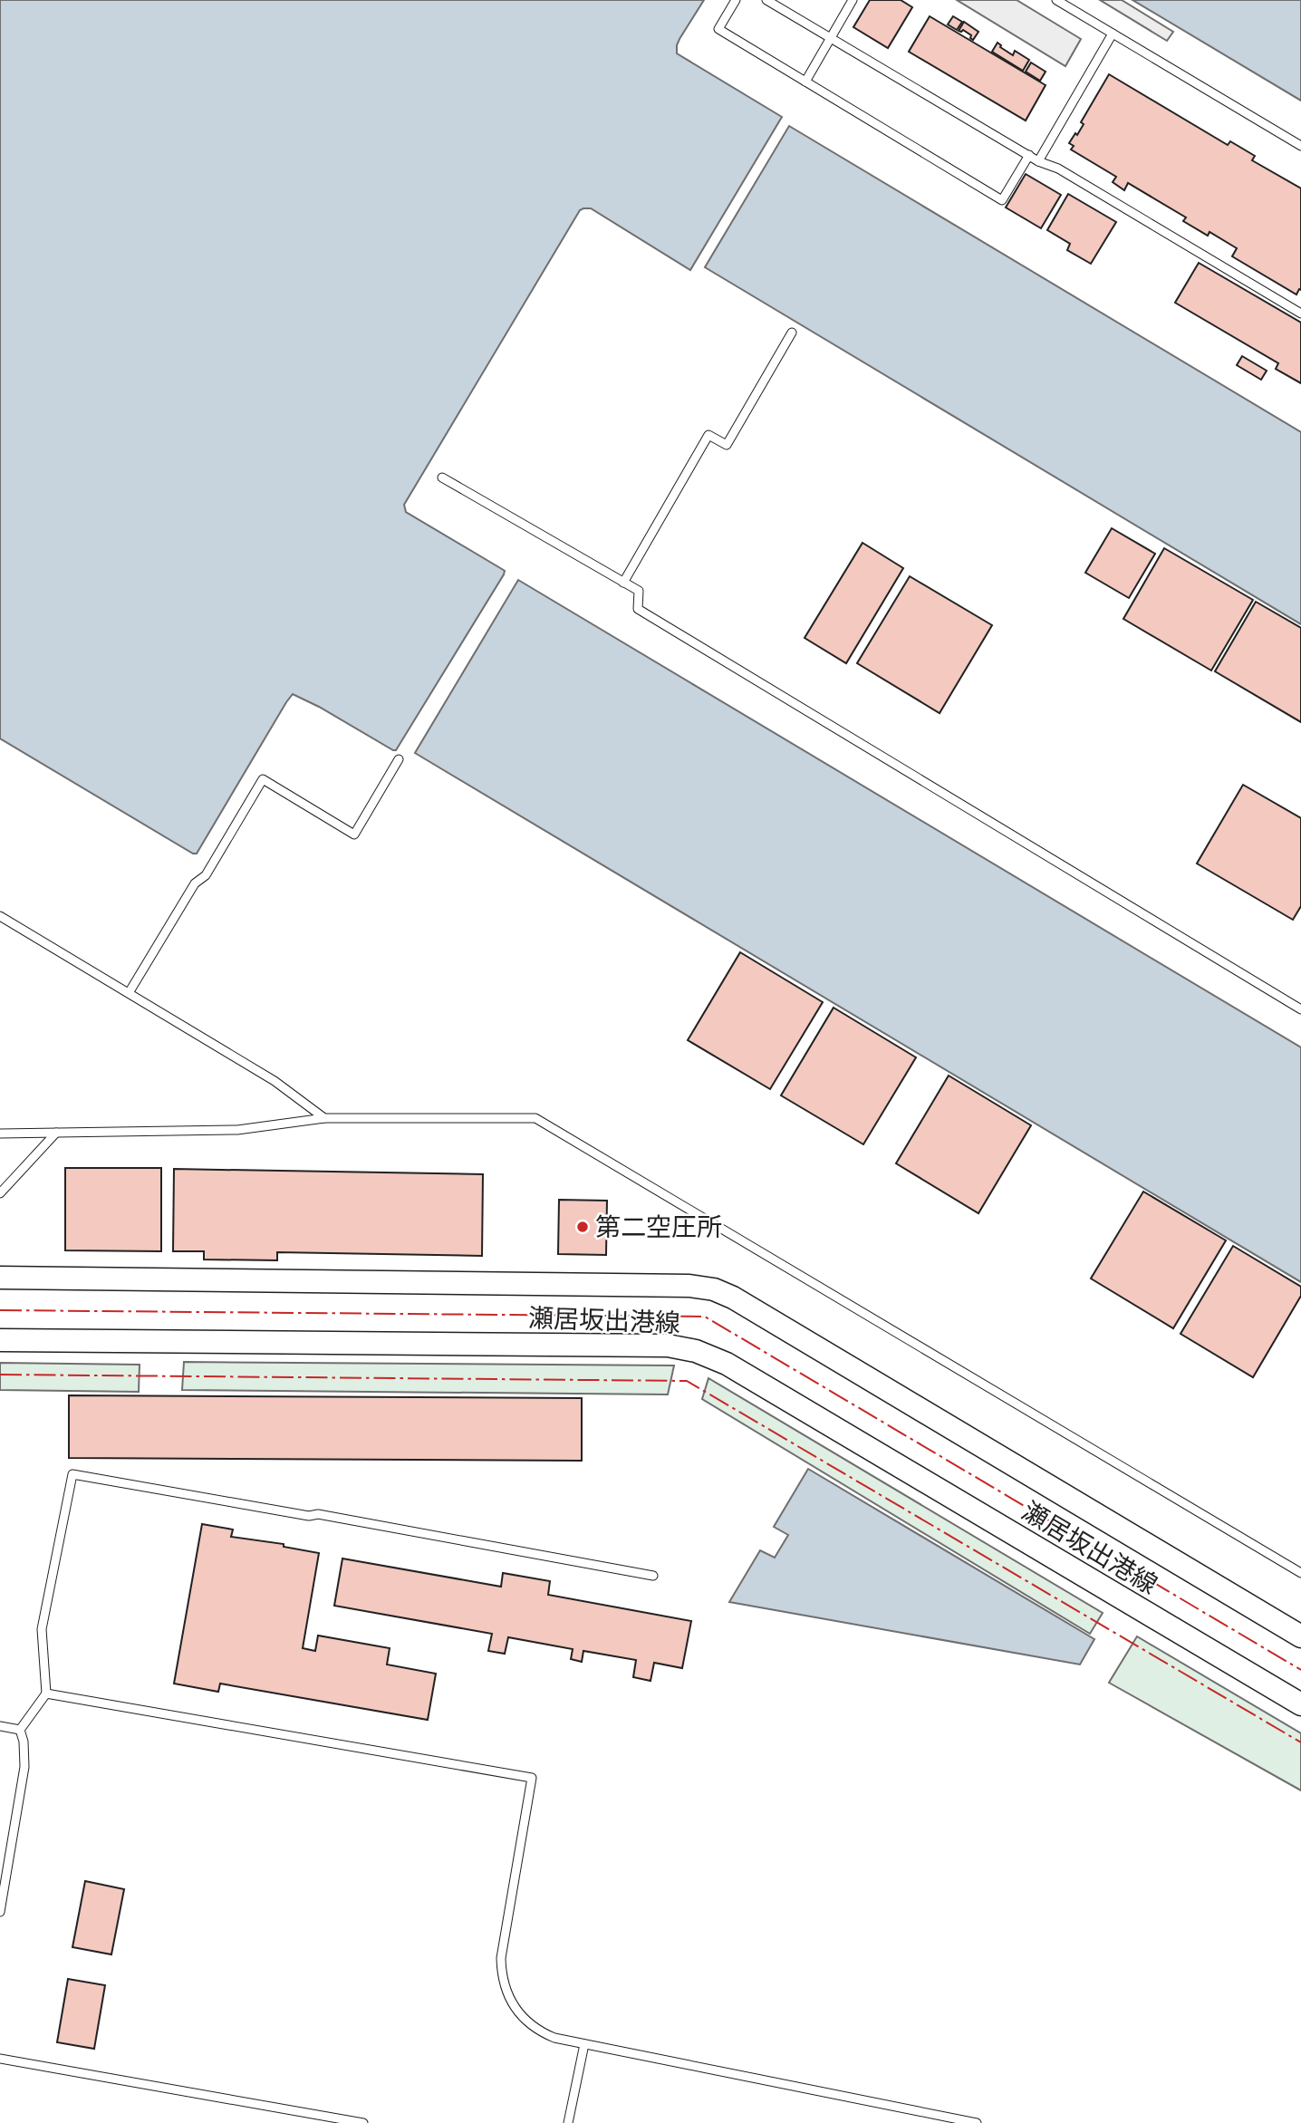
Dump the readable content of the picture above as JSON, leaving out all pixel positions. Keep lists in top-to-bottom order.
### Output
{
  "streets": {
    "main road": ["瀬居坂出港線"]
  },
  "places": ["第二空圧所"]
}
